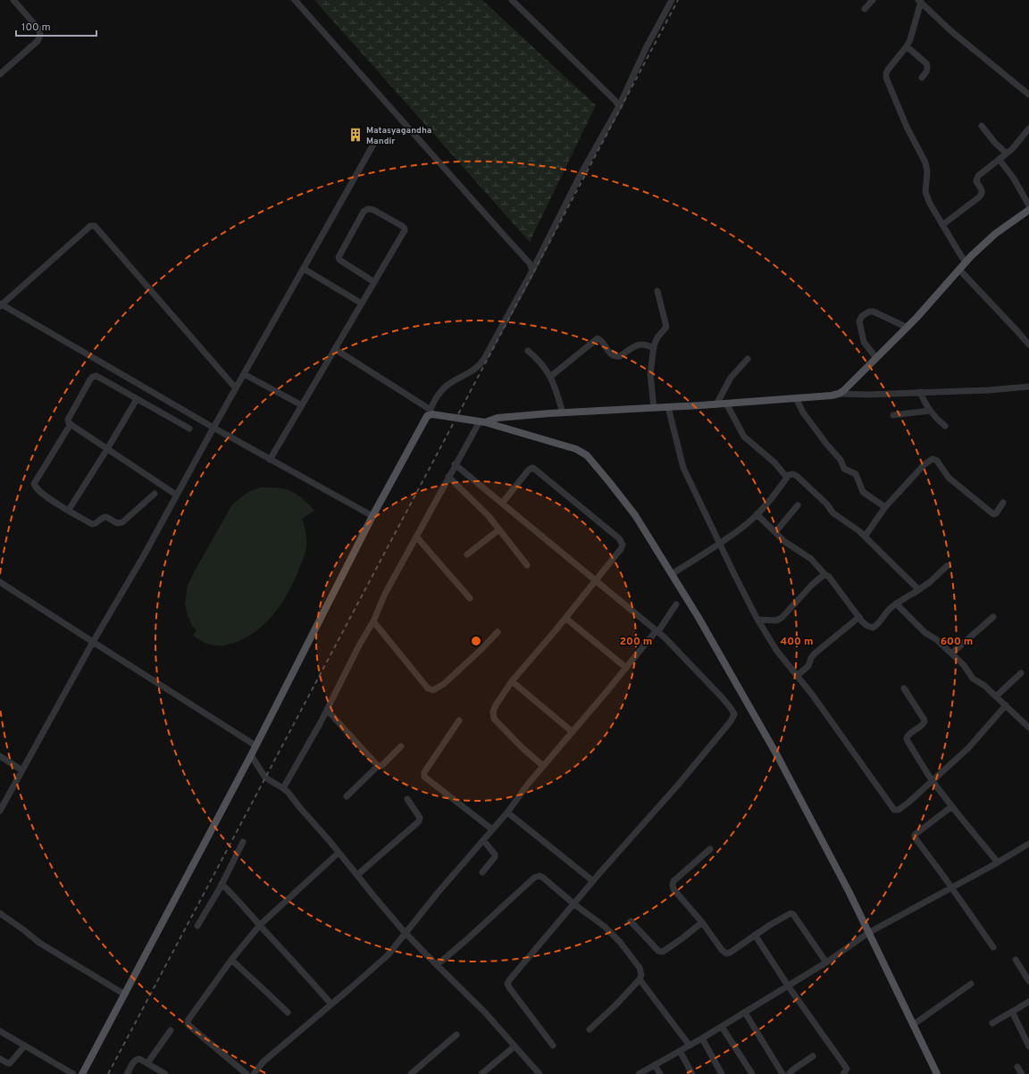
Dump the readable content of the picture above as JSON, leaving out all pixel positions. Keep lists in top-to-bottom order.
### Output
{
  "places": {
    "building": ["Matasyagandha Mandir"]
  },
  "scale_bar": "100 m",
  "rings": ["200 m", "400 m", "600 m"]
}
